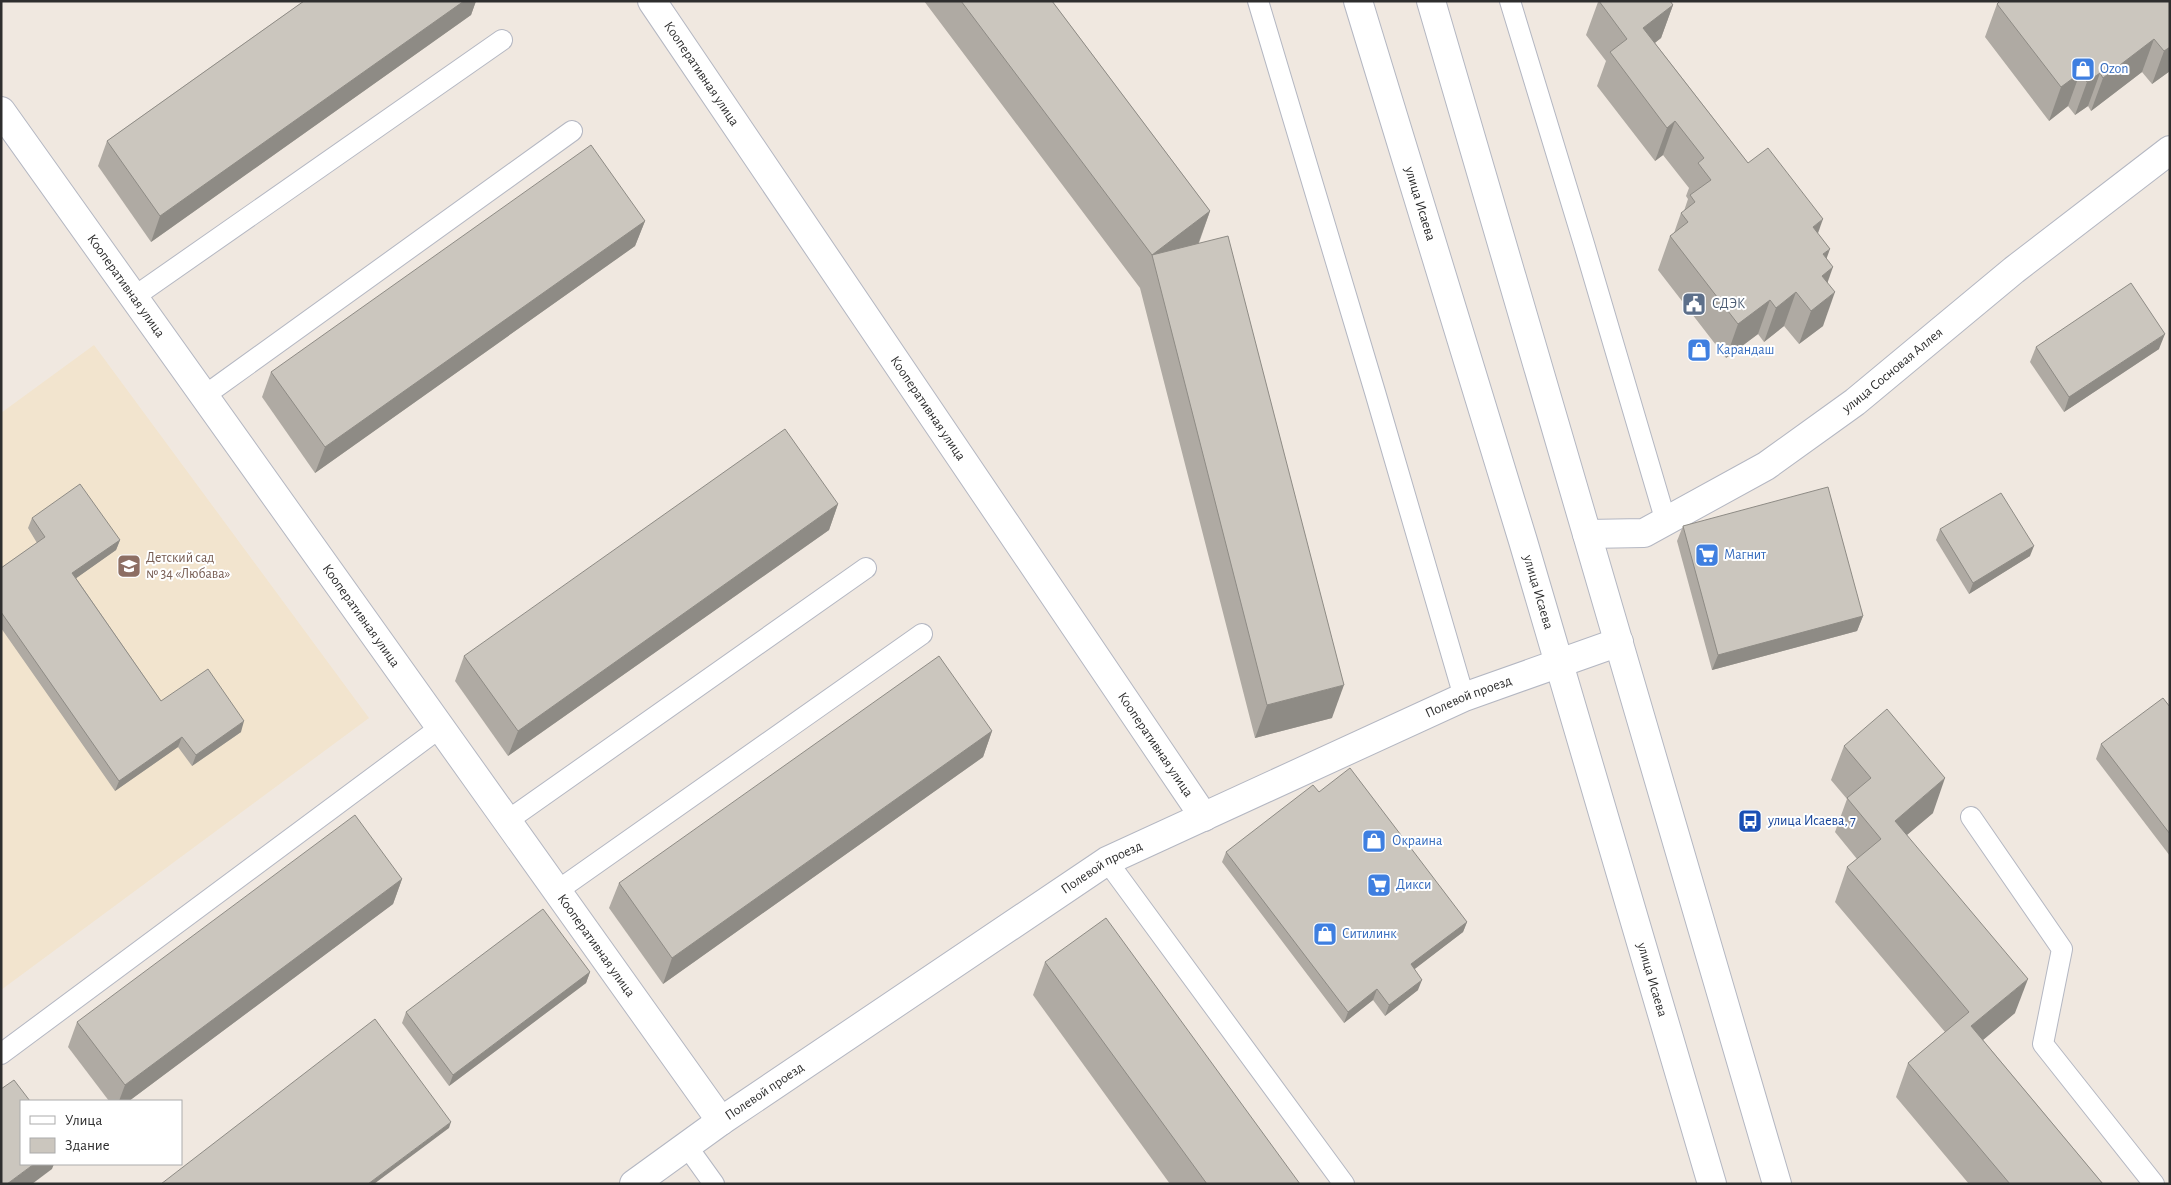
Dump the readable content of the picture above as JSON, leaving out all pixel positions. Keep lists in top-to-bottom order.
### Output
{
  "streets": {
    "street": [
      "Кооперативная улица",
      "улица Исаева",
      "улица Сосновая Аллея",
      "Полевой проезд"
    ]
  },
  "crossings": [
    ["Кооперативная улица", "Полевой проезд"],
    ["улица Исаева", "Полевой проезд"]
  ],
  "places": {
    "shop": [
      "Ozon",
      "Карандаш",
      "Окраина",
      "Ситилинк"
    ],
    "public building": ["СДЭК"],
    "supermarket": ["Магнит", "Дикси"],
    "school or university": ["Детский сад № 34 «Любава»"],
    "bus stop": ["улица Исаева, 7"]
  },
  "legend": ["Улица", "Здание"]
}
